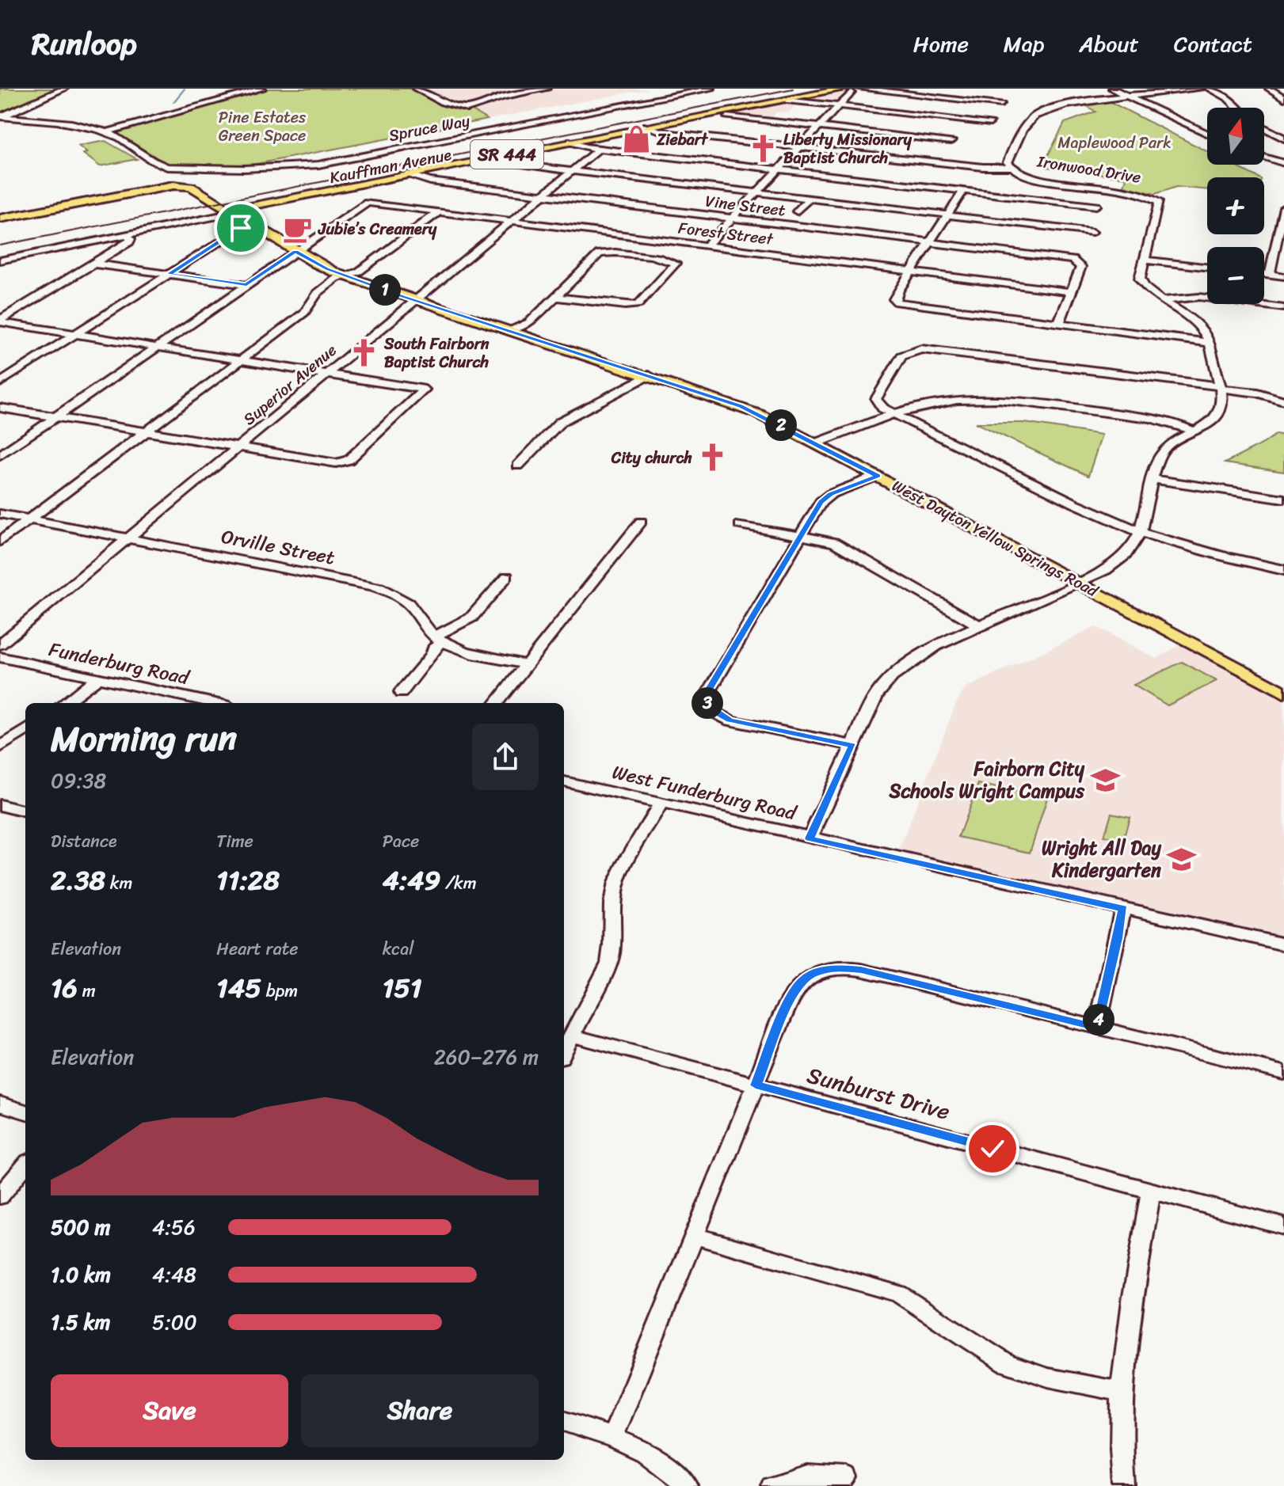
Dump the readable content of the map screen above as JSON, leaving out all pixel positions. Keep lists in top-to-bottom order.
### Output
{
  "streets": {
    "main road": ["SR 444", "Kauffman Avenue", "West Dayton Yellow Springs Road"],
    "street": [
      "Spruce Way",
      "Ironwood Drive",
      "Vine Street",
      "Forest Street",
      "Superior Avenue",
      "Orville Street",
      "Funderburg Road",
      "West Funderburg Road",
      "Sunburst Drive"
    ]
  },
  "crossings": [
    ["Kauffman Avenue", "Vine Street"],
    ["Kauffman Avenue", "West Dayton Yellow Springs Road"],
    ["Ironwood Drive", "West Dayton Yellow Springs Road"],
    ["Ironwood Drive", "West Funderburg Road"],
    ["Vine Street", "Forest Street"],
    ["Vine Street", "Superior Avenue"],
    ["Forest Street", "Superior Avenue"],
    ["Forest Street", "West Dayton Yellow Springs Road"],
    ["Superior Avenue", "West Dayton Yellow Springs Road"],
    ["Superior Avenue", "Orville Street"]
  ],
  "parks": ["Pine Estates Green Space", "Maplewood Park"],
  "places": {
    "shop": ["Ziebart"],
    "church": ["Liberty Missionary Baptist Church", "South Fairborn Baptist Church", "City church"],
    "cafe": ["Jubie’s Creamery"],
    "school or university": ["Fairborn City Schools Wright Campus", "Wright All Day Kindergarten"]
  },
  "north": "top",
  "page": {
    "header": "Runloop",
    "nav": [
      "Home",
      "Map",
      "About",
      "Contact"
    ],
    "map_buttons": ["+", "−"],
    "pins": [
      "1",
      "2",
      "3",
      "4"
    ],
    "heading": ["Morning run", "09:38"],
    "stats": [
      ["Distance", "2.38 km"],
      ["Time", "11:28"],
      ["Pace", "4:49 /km"],
      ["Elevation", "16 m"],
      ["Heart rate", "145 bpm"],
      ["kcal", "151"]
    ],
    "chart": ["Elevation", "260–276 m"],
    "list": [
      {
        "name": "500 m",
        "note": "4:56"
      },
      {
        "name": "1.0 km",
        "note": "4:48"
      },
      {
        "name": "1.5 km",
        "note": "5:00"
      }
    ],
    "buttons": ["Save", "Share"]
  }
}
